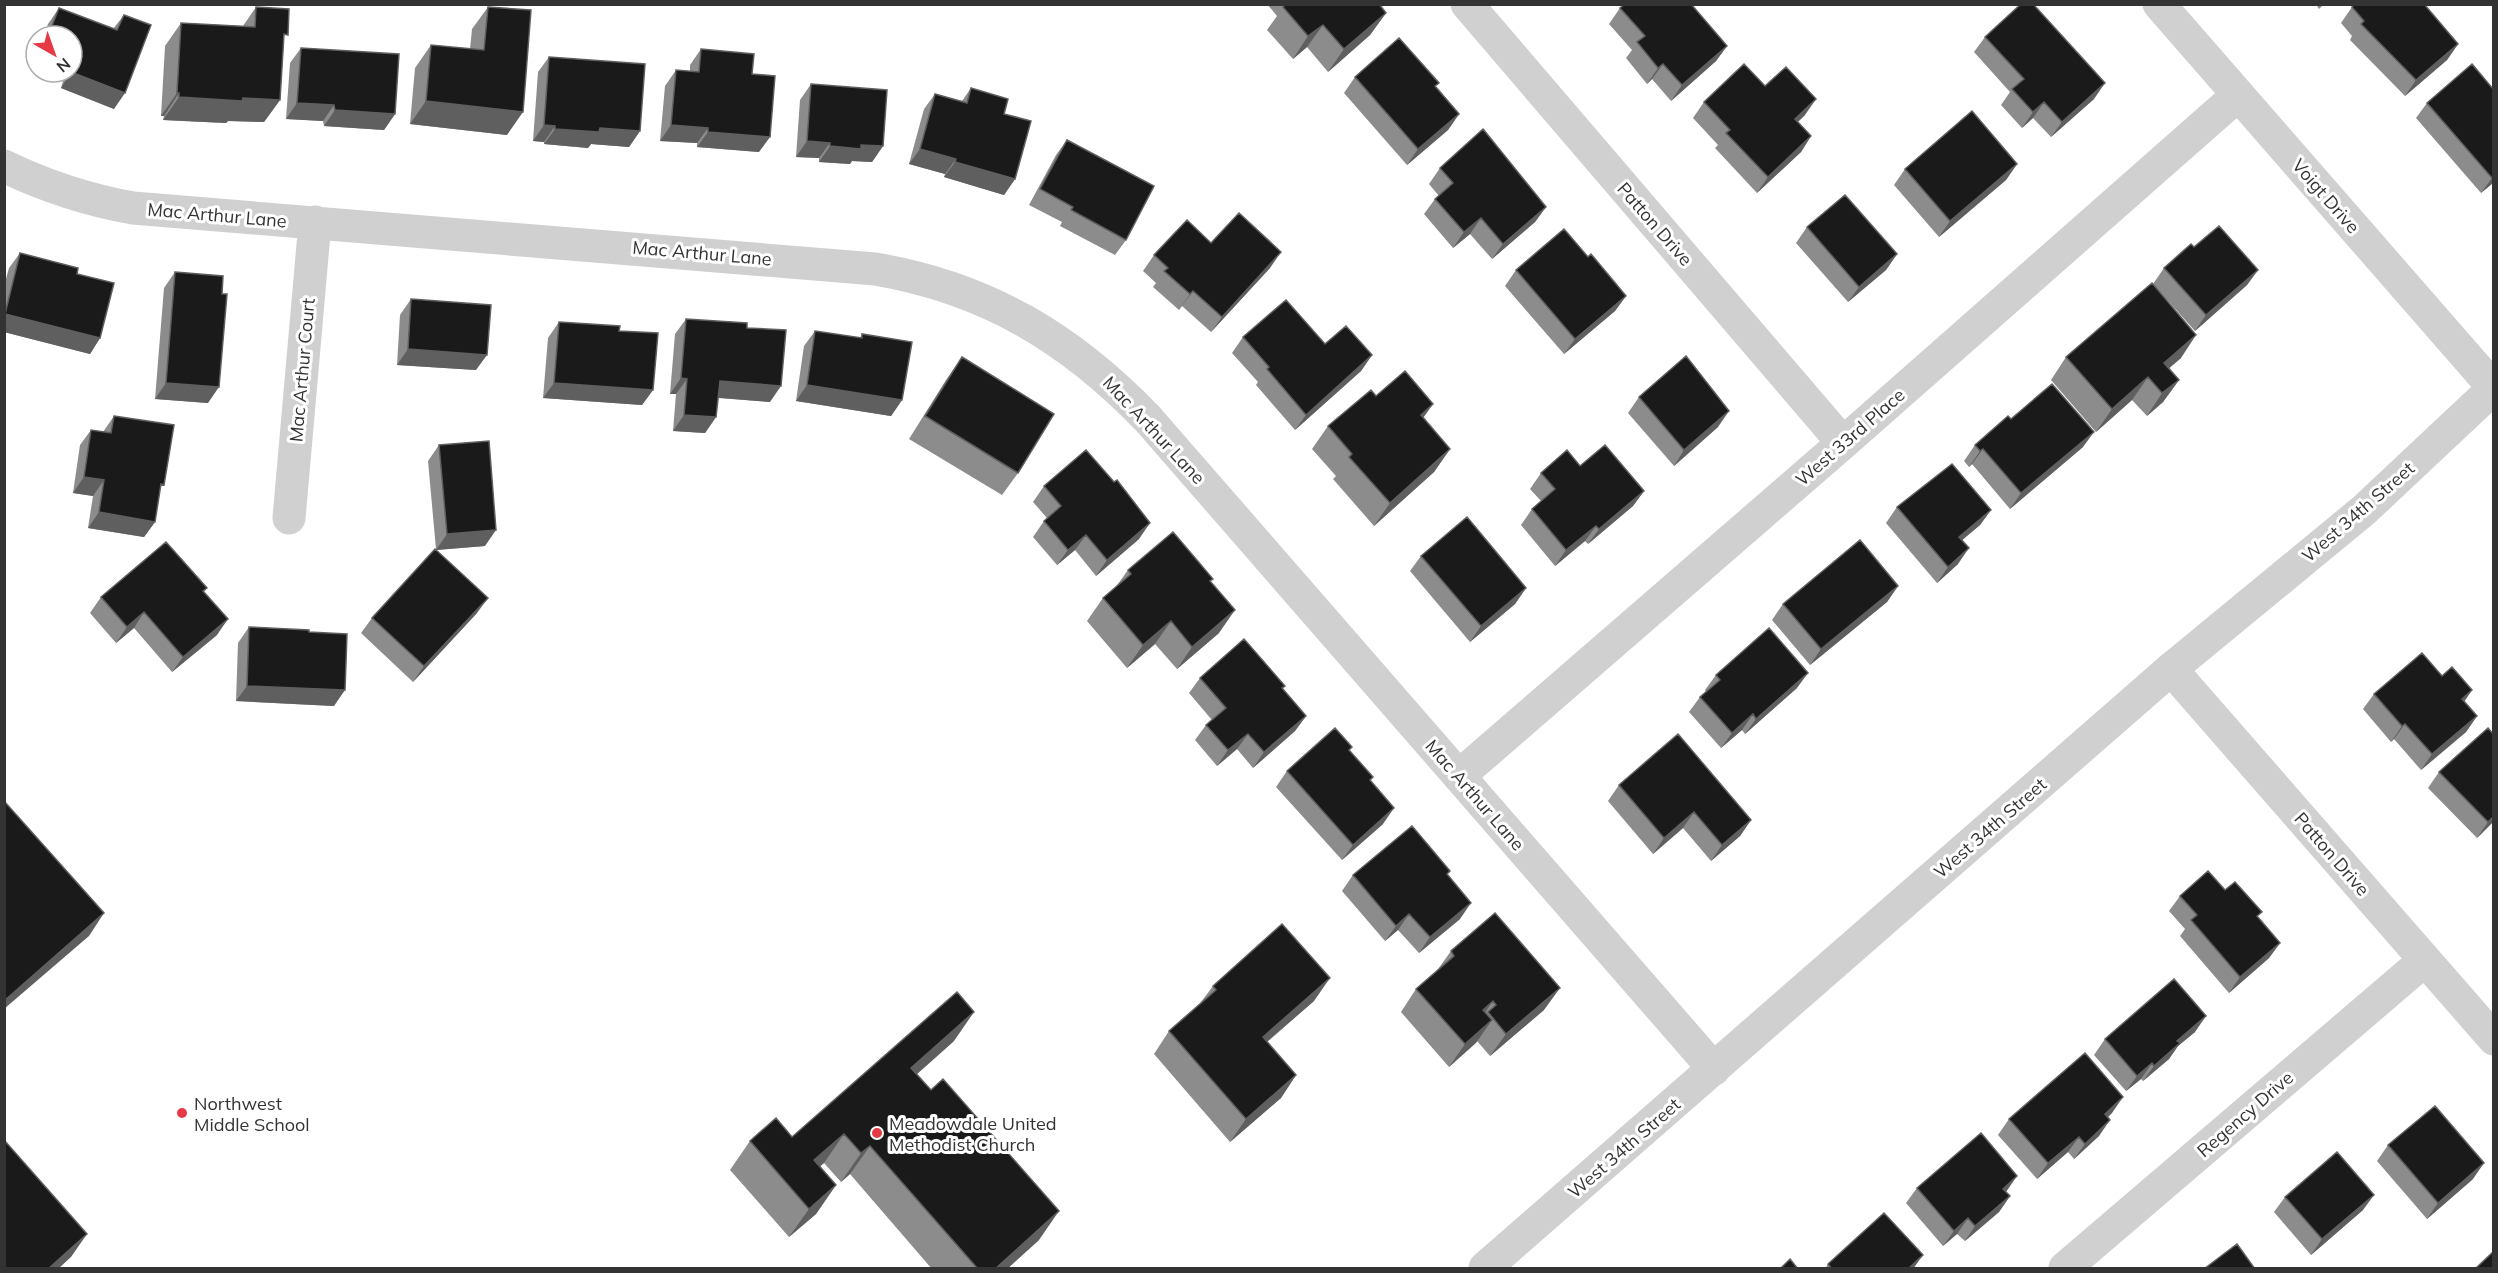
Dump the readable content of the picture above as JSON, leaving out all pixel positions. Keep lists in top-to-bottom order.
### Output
{
  "streets": {
    "street": [
      "Voigt Drive",
      "Mac Arthur Lane",
      "Patton Drive",
      "Mac Arthur Court",
      "West 33rd Place",
      "West 34th Street",
      "Regency Drive"
    ]
  },
  "crossings": [
    ["Voigt Drive", "West 33rd Place"],
    ["Voigt Drive", "West 34th Street"],
    ["Mac Arthur Lane", "Mac Arthur Court"],
    ["Mac Arthur Lane", "West 33rd Place"],
    ["Mac Arthur Lane", "West 34th Street"],
    ["Patton Drive", "West 33rd Place"],
    ["Patton Drive", "West 34th Street"],
    ["Patton Drive", "Regency Drive"]
  ],
  "places": ["Northwest Middle School", "Meadowdale United Methodist Church"],
  "north": "bottom right"
}
